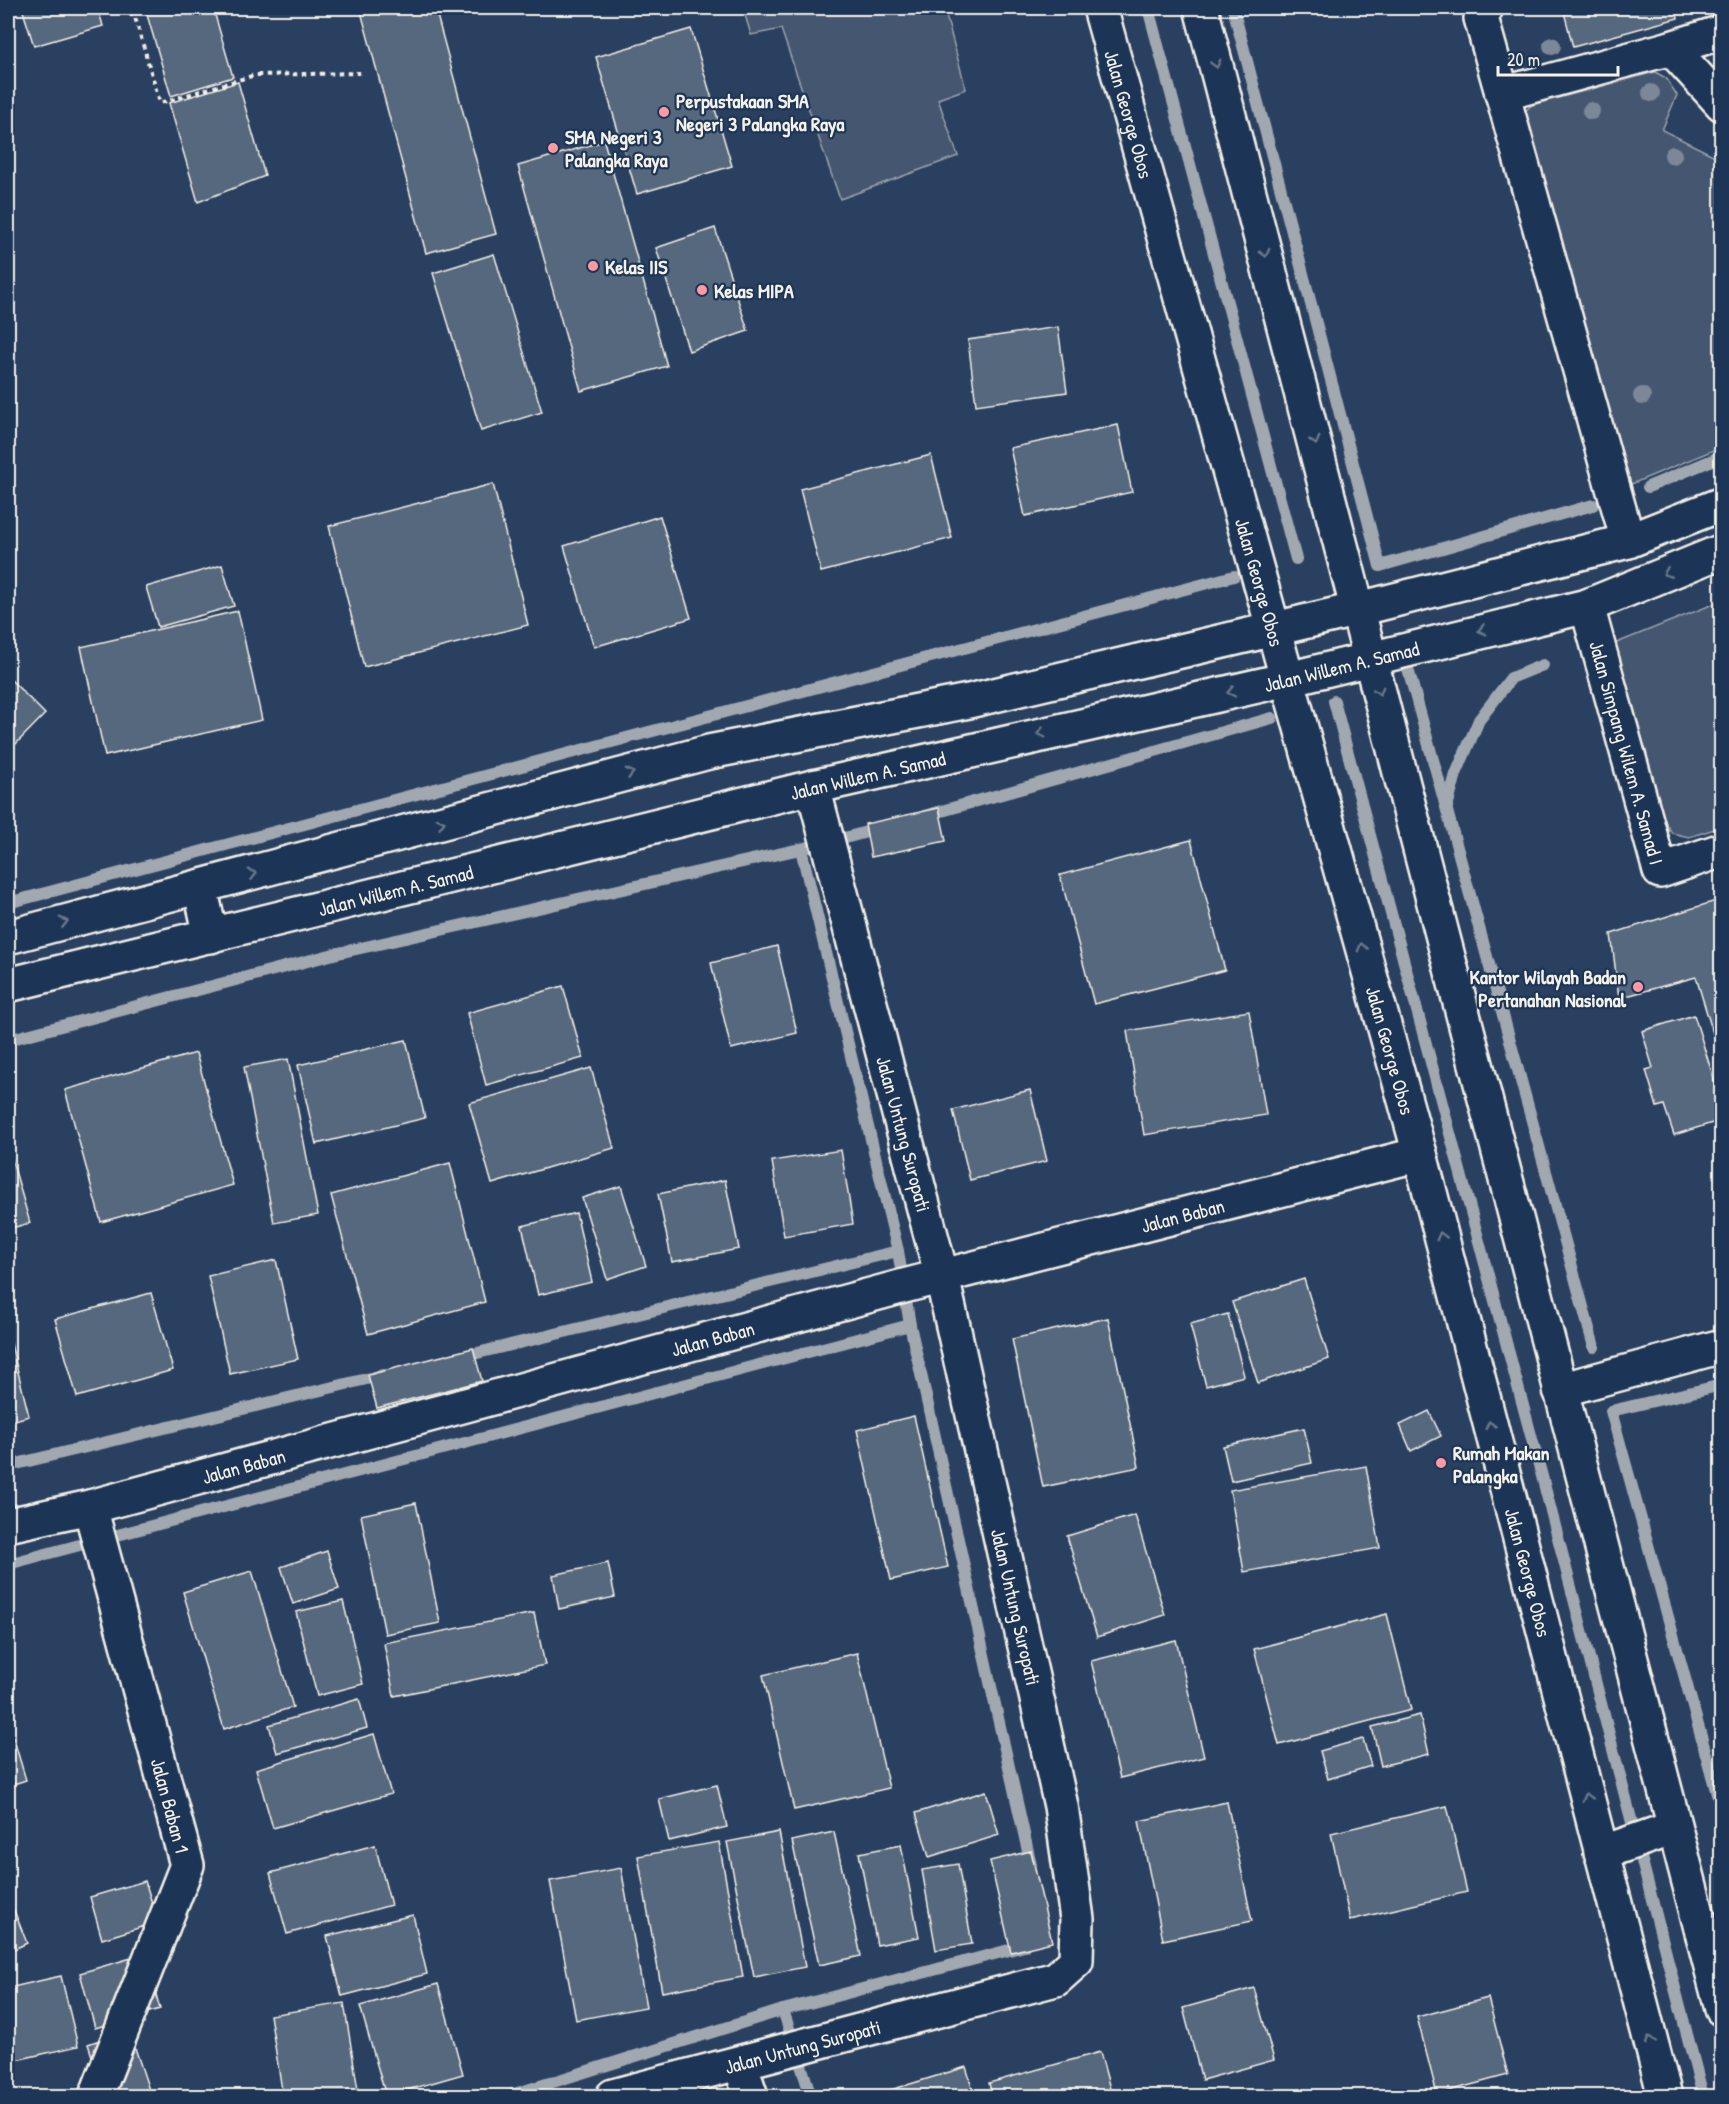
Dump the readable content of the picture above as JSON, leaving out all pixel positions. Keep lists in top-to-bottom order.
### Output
{
  "streets": {
    "main road": [
      "Jalan George Obos",
      "Jalan Willem A. Samad",
      "Jalan Simpang Wilem A. Samad I",
      "Jalan Untung Suropati",
      "Jalan Baban",
      "Jalan Baban 1"
    ]
  },
  "crossings": [
    ["Jalan George Obos", "Jalan Willem A. Samad"],
    ["Jalan George Obos", "Jalan Baban"],
    ["Jalan Willem A. Samad", "Jalan Simpang Wilem A. Samad I"],
    ["Jalan Willem A. Samad", "Jalan Untung Suropati"],
    ["Jalan Untung Suropati", "Jalan Baban"],
    ["Jalan Baban", "Jalan Baban 1"]
  ],
  "places": [
    "Perpustakaan SMA Negeri 3 Palangka Raya",
    "SMA Negeri 3 Palangka Raya",
    "Kelas IIS",
    "Kelas MIPA",
    "Kantor Wilayah Badan Pertanahan Nasional",
    "Rumah Makan Palangka"
  ],
  "scale_bar": "20 m"
}
